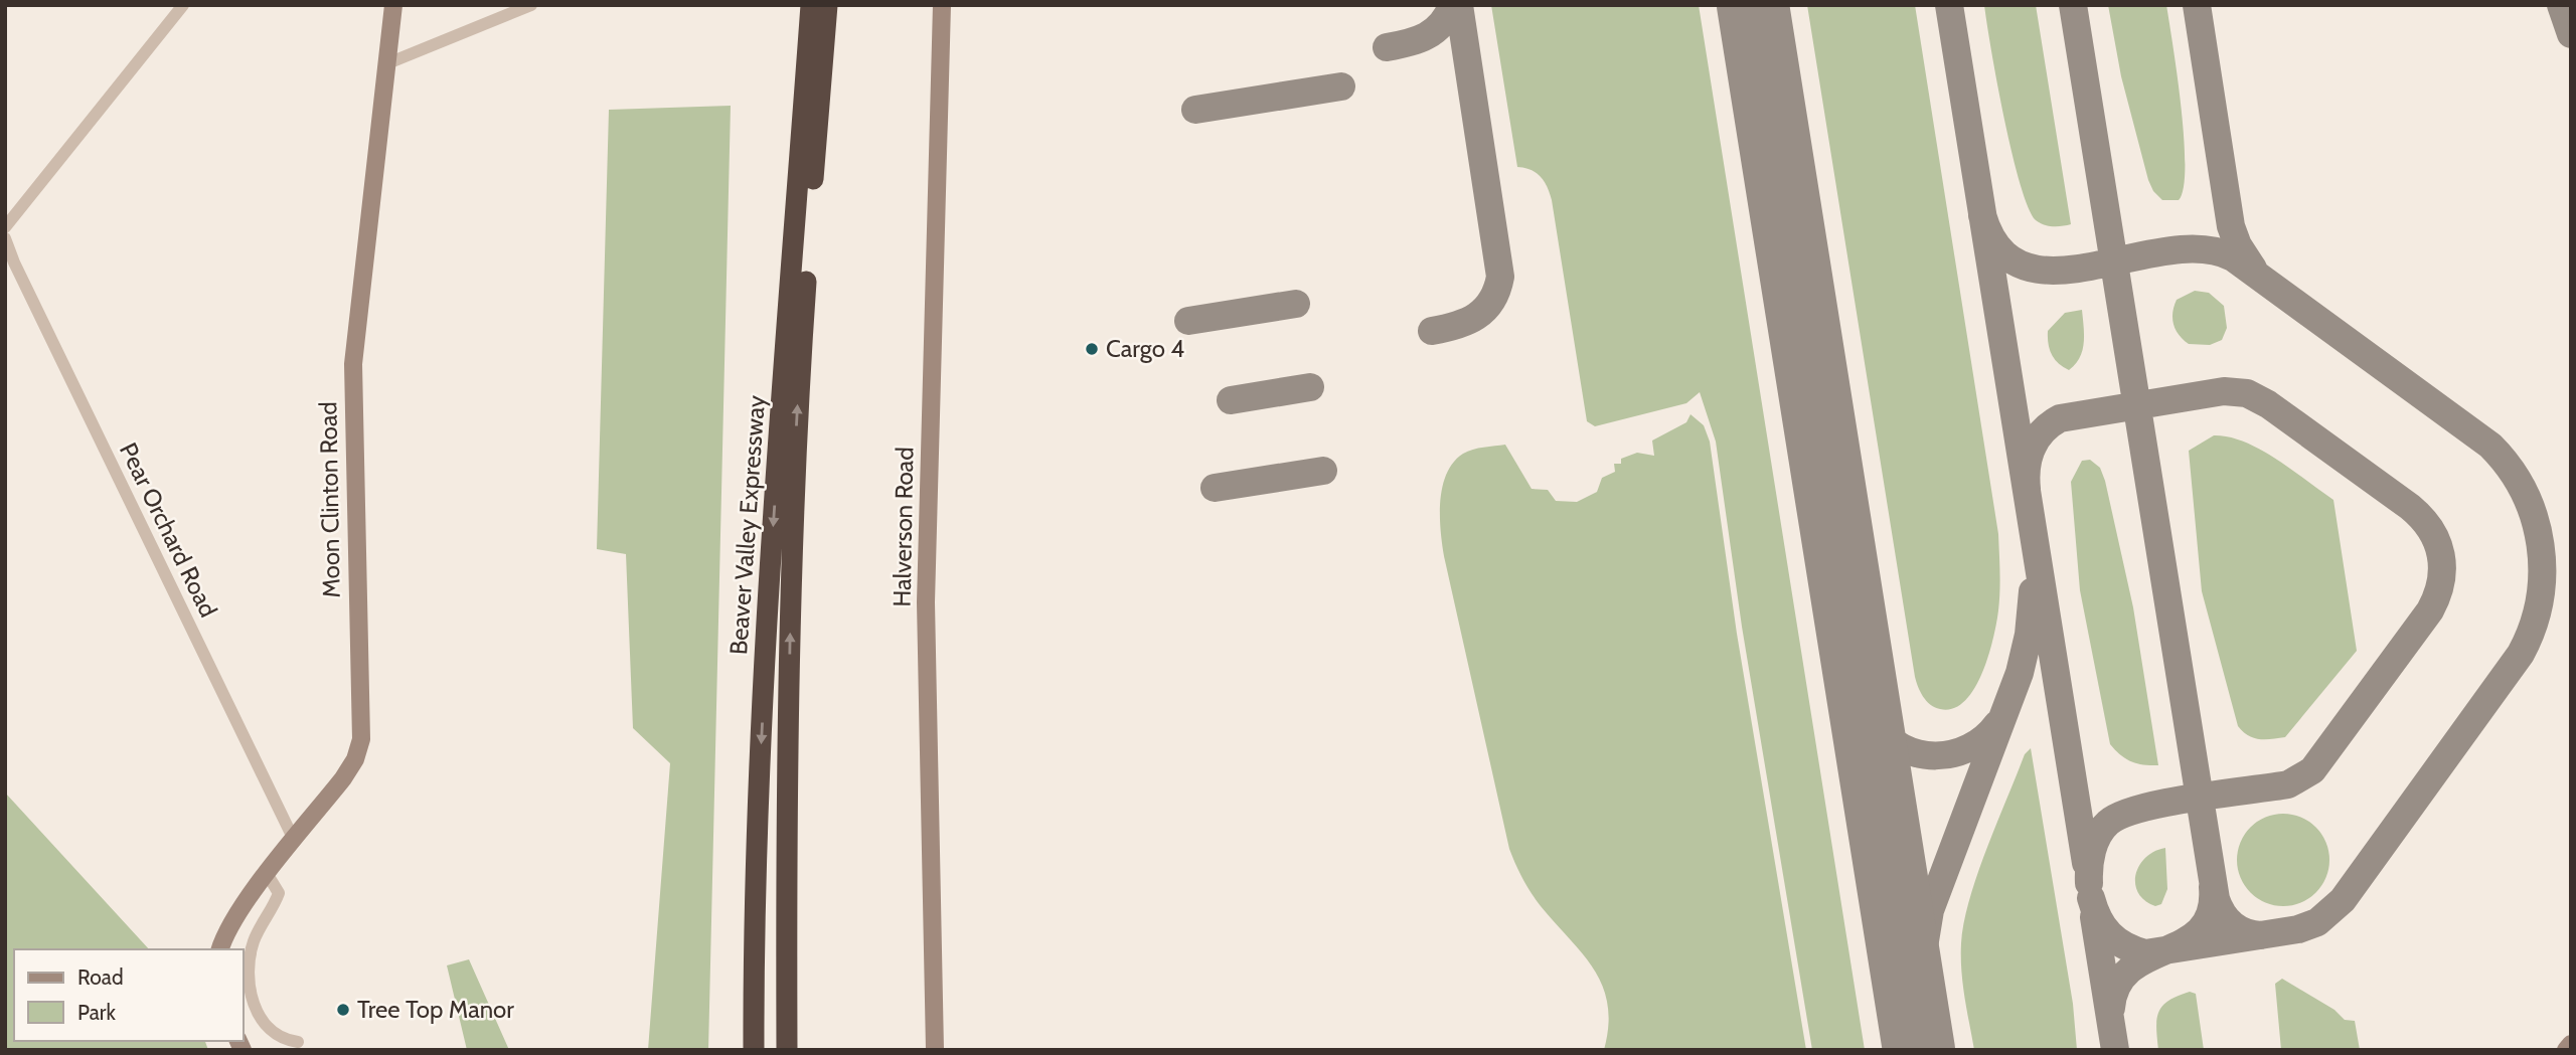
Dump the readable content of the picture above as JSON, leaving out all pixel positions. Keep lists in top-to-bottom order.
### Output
{
  "streets": {
    "highway": ["Beaver Valley Expressway"],
    "street": ["Moon Clinton Road", "Halverson Road", "Pear Orchard Road"]
  },
  "crossings": [
    ["Moon Clinton Road", "Pear Orchard Road"]
  ],
  "places": ["Cargo 4", "Tree Top Manor"],
  "legend": ["Road", "Park"]
}
